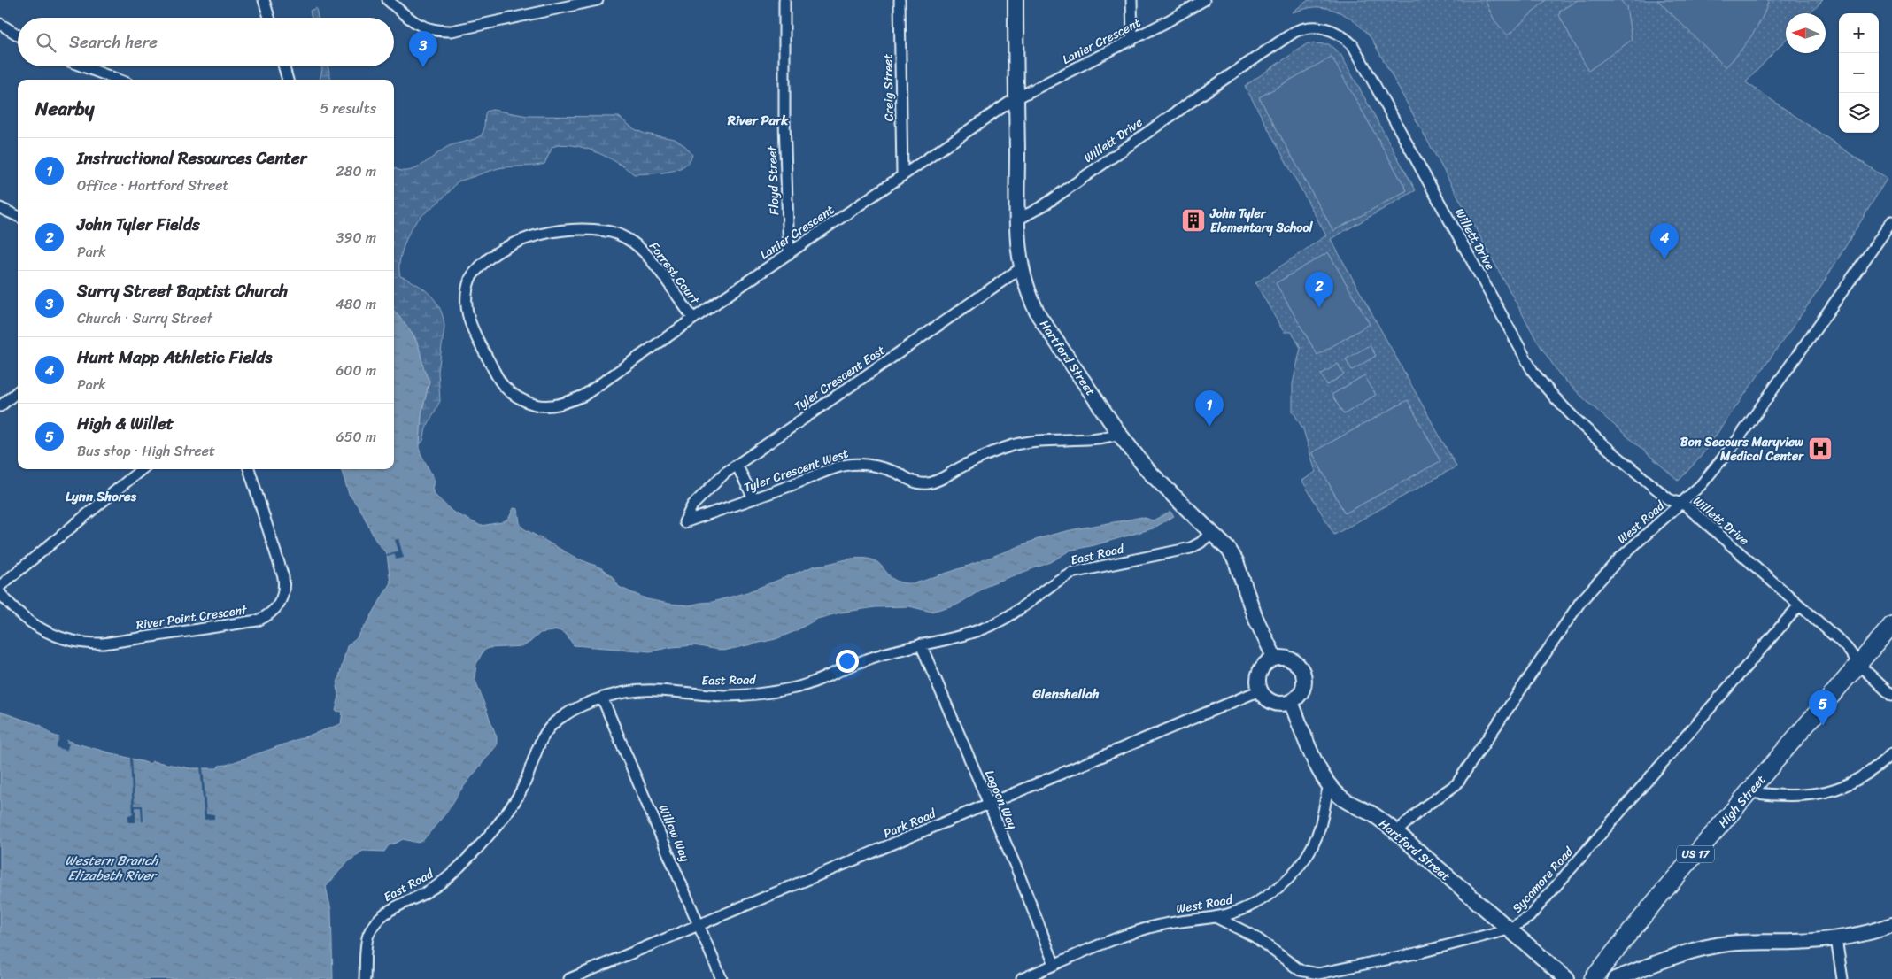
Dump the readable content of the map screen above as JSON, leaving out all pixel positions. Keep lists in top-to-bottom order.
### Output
{
  "streets": {
    "main road": ["High Street", "US 17"],
    "street": [
      "Lanier Crescent",
      "Creig Street",
      "Willett Drive",
      "Floyd Street",
      "Forrest Court",
      "Hartford Street",
      "Tyler Crescent East",
      "Tyler Crescent West",
      "West Road",
      "East Road",
      "River Point Crescent",
      "Lagoon Way",
      "Park Road",
      "Willow Way",
      "Sycamore Road"
    ]
  },
  "crossings": [
    ["Lanier Crescent", "Creig Street"],
    ["Lanier Crescent", "Floyd Street"],
    ["Lanier Crescent", "Forrest Court"],
    ["Lanier Crescent", "Hartford Street"],
    ["Willett Drive", "Hartford Street"],
    ["Willett Drive", "West Road"],
    ["Willett Drive", "High Street"],
    ["Willett Drive", "Sycamore Road"],
    ["Hartford Street", "Tyler Crescent East"],
    ["Hartford Street", "Tyler Crescent West"],
    ["Hartford Street", "West Road"],
    ["Hartford Street", "East Road"],
    ["Hartford Street", "Park Road"],
    ["Hartford Street", "Sycamore Road"],
    ["Tyler Crescent East", "Tyler Crescent West"],
    ["West Road", "Lagoon Way"],
    ["West Road", "Sycamore Road"],
    ["East Road", "Lagoon Way"],
    ["East Road", "Willow Way"],
    ["Lagoon Way", "Park Road"],
    ["Park Road", "Willow Way"]
  ],
  "districts": ["River Park", "Lynn Shores", "Glenshellah"],
  "water": ["Western Branch Elizabeth River"],
  "places": {
    "building": ["John Tyler Elementary School"],
    "hospital": ["Bon Secours Maryview Medical Center"]
  },
  "north": "left",
  "page": {
    "map_buttons": ["+", "−"],
    "search": "Search here",
    "pins": [
      "3",
      "4",
      "2",
      "1",
      "5"
    ],
    "heading": ["Nearby", "5 results"],
    "list": [
      {
        "mark": "1",
        "name": "Instructional Resources Center",
        "note": "Office · Hartford Street",
        "value": "280 m"
      },
      {
        "mark": "2",
        "name": "John Tyler Fields",
        "note": "Park",
        "value": "390 m"
      },
      {
        "mark": "3",
        "name": "Surry Street Baptist Church",
        "note": "Church · Surry Street",
        "value": "480 m"
      },
      {
        "mark": "4",
        "name": "Hunt Mapp Athletic Fields",
        "note": "Park",
        "value": "600 m"
      },
      {
        "mark": "5",
        "name": "High & Willet",
        "note": "Bus stop · High Street",
        "value": "650 m"
      }
    ]
  }
}
